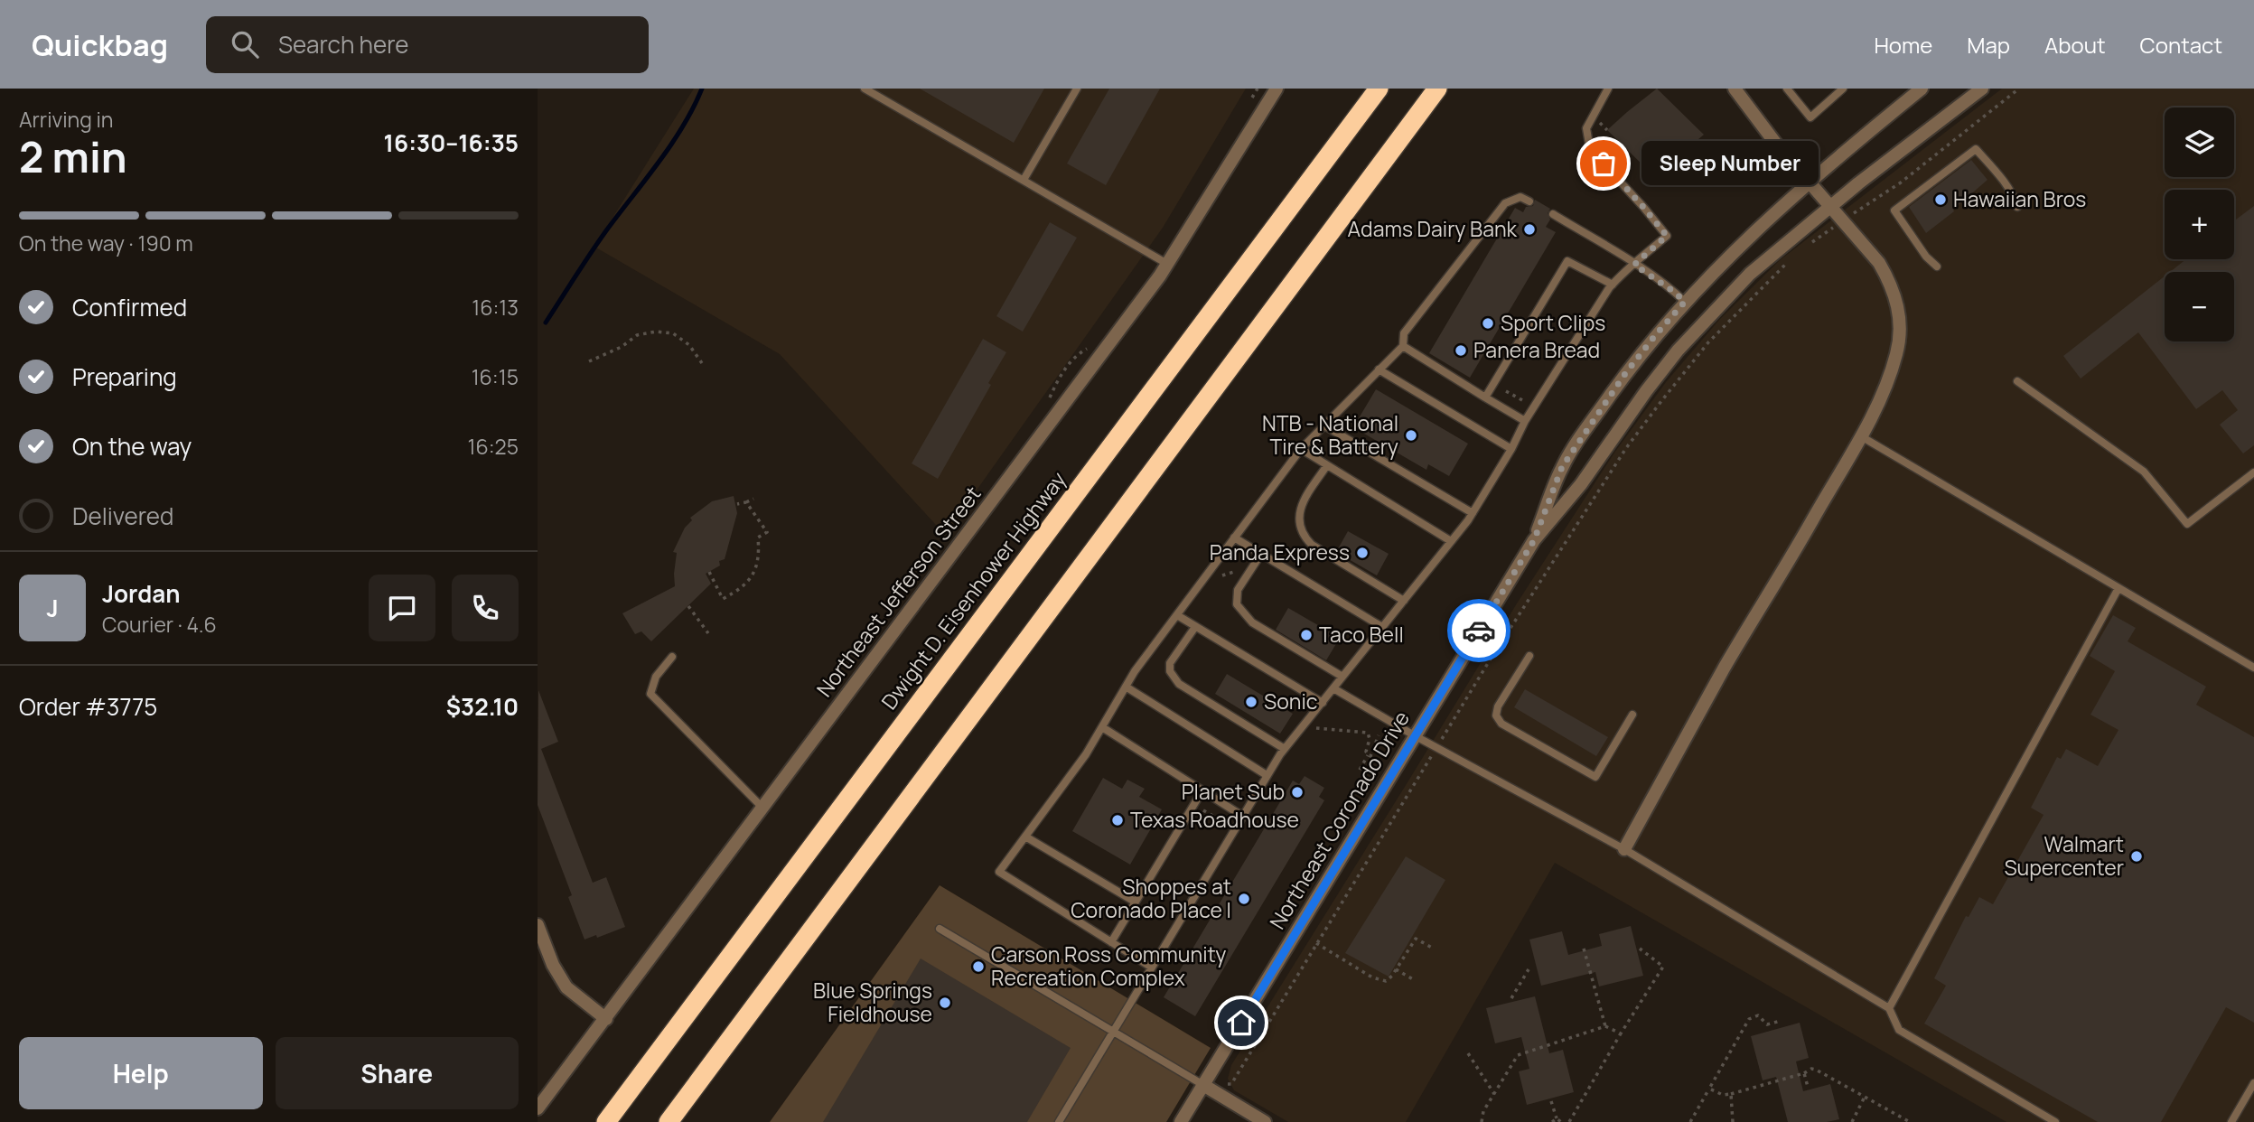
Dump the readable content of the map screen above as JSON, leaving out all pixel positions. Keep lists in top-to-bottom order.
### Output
{
  "streets": {
    "highway": ["Dwight D. Eisenhower Highway"],
    "street": ["Northeast Jefferson Street", "Northeast Coronado Drive"]
  },
  "places": [
    "Sleep Number",
    "Hawaiian Bros",
    "Adams Dairy Bank",
    "Sport Clips",
    "Panera Bread",
    "NTB - National Tire & Battery",
    "Panda Express",
    "Taco Bell",
    "Sonic",
    "Planet Sub",
    "Texas Roadhouse",
    "Walmart Supercenter",
    "Shoppes at Coronado Place I",
    "Carson Ross Community Recreation Complex",
    "Blue Springs Fieldhouse"
  ],
  "page": {
    "header": "Quickbag",
    "search": "Search here",
    "nav": [
      "Home",
      "Map",
      "About",
      "Contact"
    ],
    "heading": ["2 min", "Arriving in", "16:30–16:35"],
    "panel": [
      "Jordan",
      "Courier · 4.6",
      "Order #3775",
      "$32.10"
    ],
    "map_buttons": ["+", "−"],
    "bubble": "Sleep Number",
    "bar": "On the way · 190 m",
    "list": [
      ["Confirmed", "16:13"],
      ["Preparing", "16:15"],
      ["On the way", "16:25"],
      "Delivered"
    ],
    "round": "J",
    "buttons": ["Help", "Share"]
  }
}
